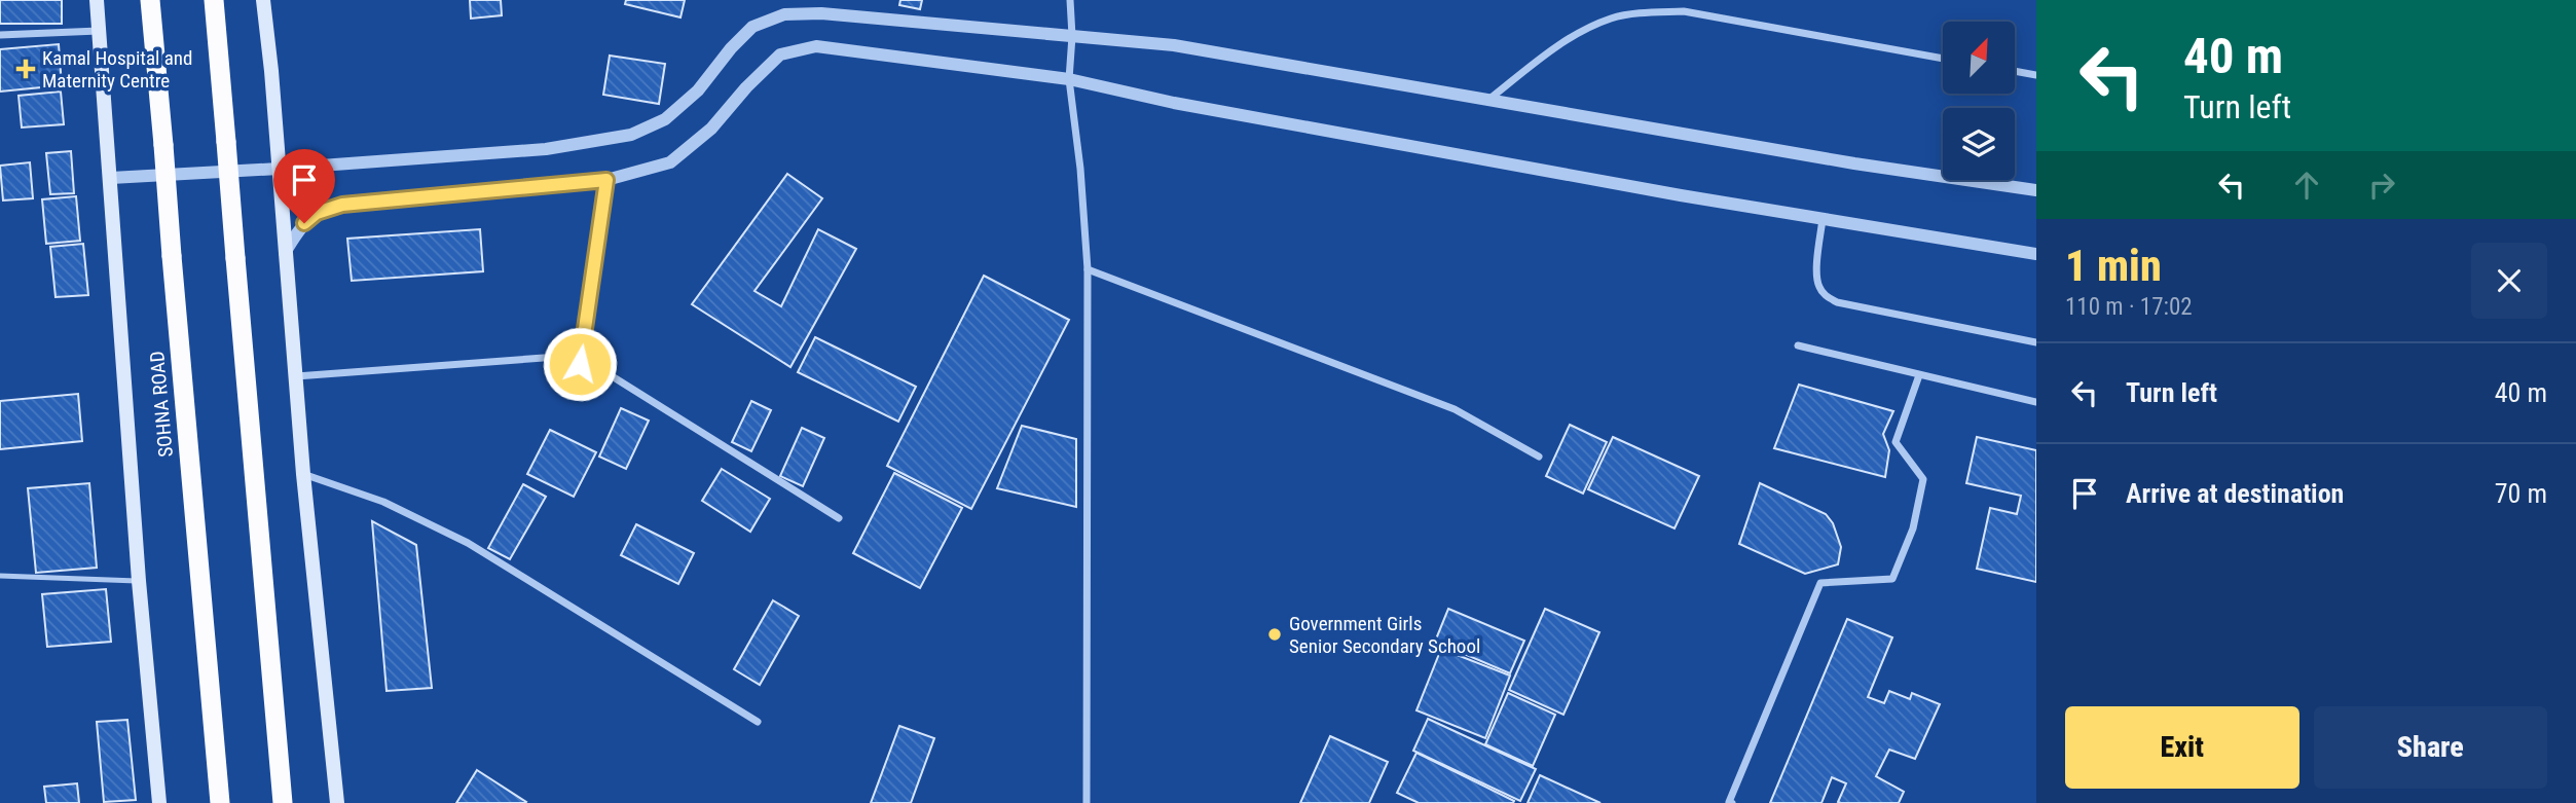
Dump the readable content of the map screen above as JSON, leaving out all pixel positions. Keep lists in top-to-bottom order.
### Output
{
  "streets": {
    "highway": ["SOHNA ROAD"]
  },
  "places": {
    "health": ["Kamal Hospital and Maternity Centre"],
    "other": ["Government Girls Senior Secondary School"]
  },
  "north": "top right",
  "page": {
    "turn": ["40 m", "Turn left"],
    "heading": ["1 min", "110 m · 17:02"],
    "list": [
      {
        "name": "Turn left",
        "value": "40 m"
      },
      {
        "name": "Arrive at destination",
        "value": "70 m"
      }
    ],
    "buttons": ["Exit", "Share"]
  }
}
